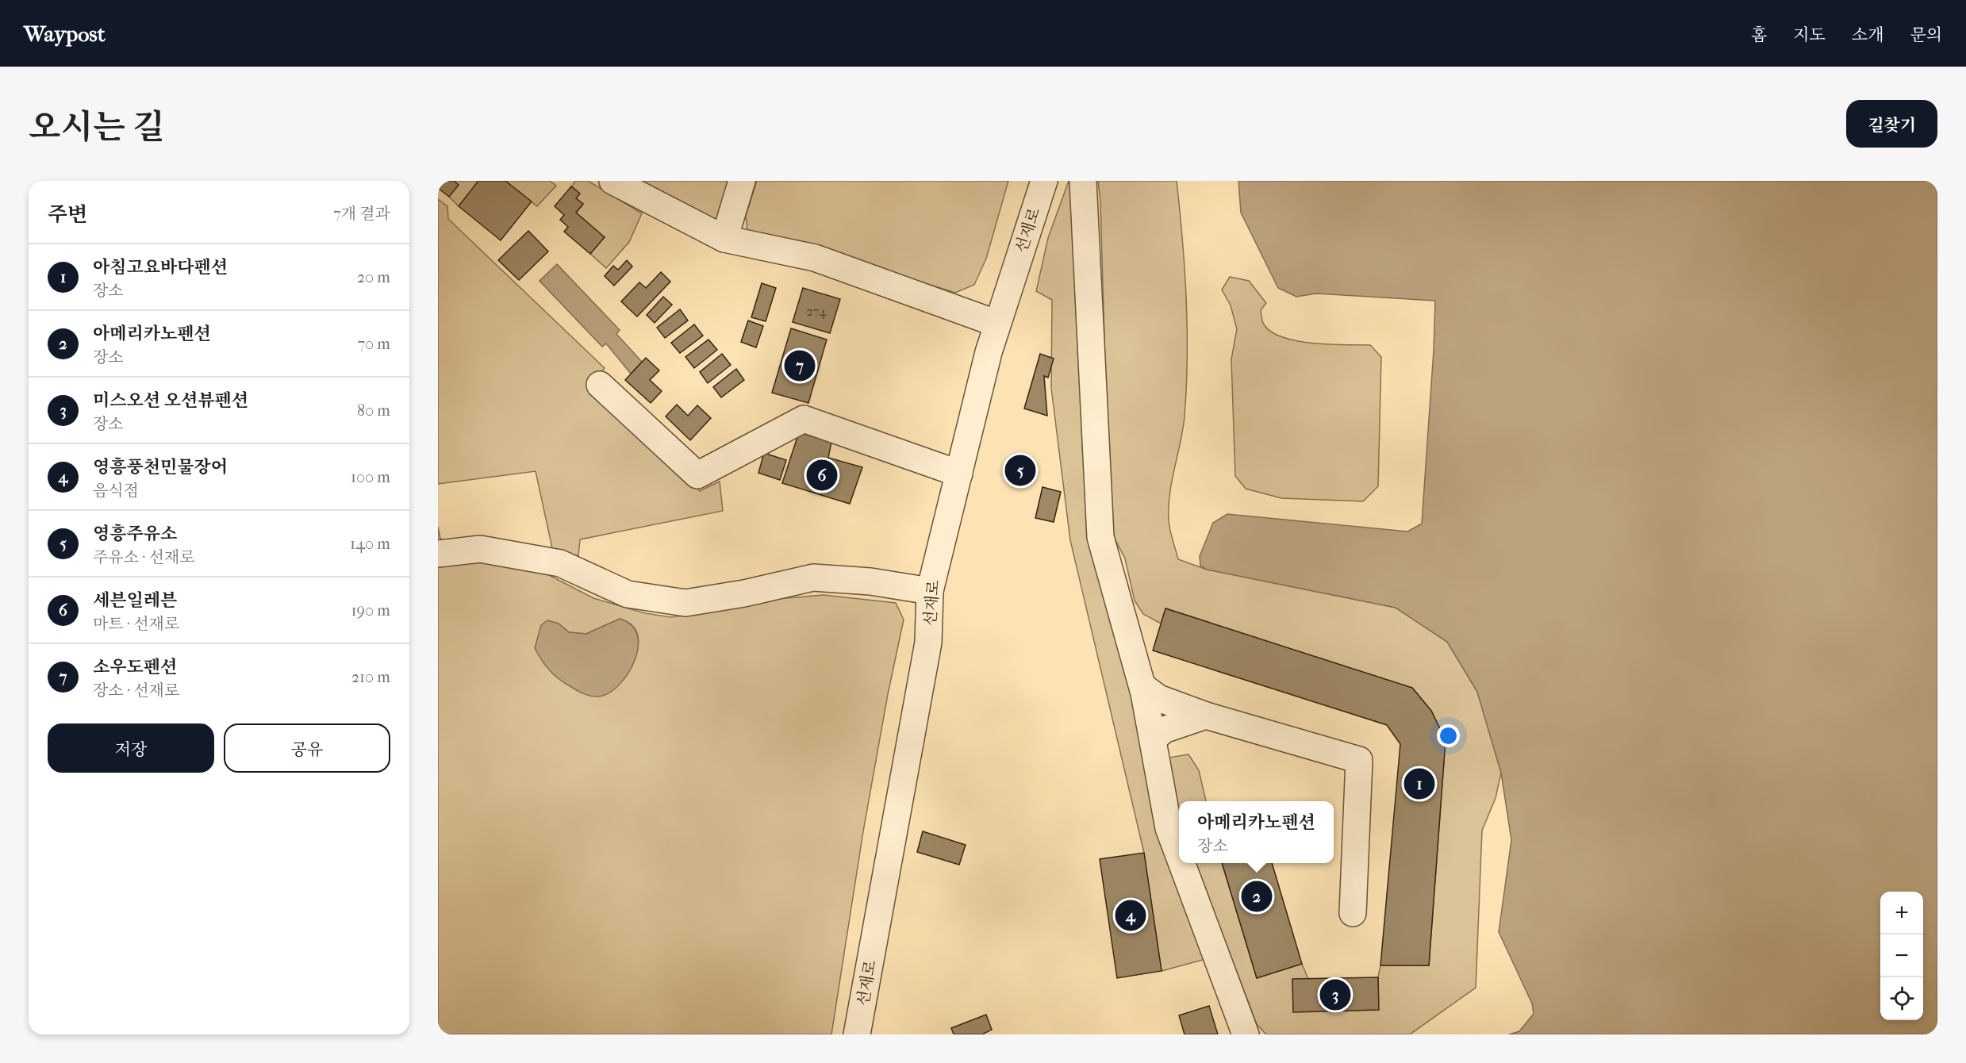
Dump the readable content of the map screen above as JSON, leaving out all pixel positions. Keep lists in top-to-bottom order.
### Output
{
  "streets": {
    "street": ["선재로"]
  },
  "house_numbers": ["274"],
  "page": {
    "header": "Waypost",
    "nav": [
      "홈",
      "지도",
      "소개",
      "문의"
    ],
    "title": "오시는 길",
    "buttons": [
      "길찾기",
      ["저장", "공유"]
    ],
    "heading": ["주변", "7개 결과"],
    "list": [
      {
        "mark": "1",
        "name": "아침고요바다펜션",
        "note": "장소",
        "value": "20 m"
      },
      {
        "mark": "2",
        "name": "아메리카노펜션",
        "note": "장소",
        "value": "70 m"
      },
      {
        "mark": "3",
        "name": "미스오션 오션뷰펜션",
        "note": "장소",
        "value": "80 m"
      },
      {
        "mark": "4",
        "name": "영흥풍천민물장어",
        "note": "음식점",
        "value": "100 m"
      },
      {
        "mark": "5",
        "name": "영흥주유소",
        "note": "주유소 · 선재로",
        "value": "140 m"
      },
      {
        "mark": "6",
        "name": "세븐일레븐",
        "note": "마트 · 선재로",
        "value": "190 m"
      },
      {
        "mark": "7",
        "name": "소우도펜션",
        "note": "장소 · 선재로",
        "value": "210 m"
      }
    ],
    "pins": [
      "7",
      "5",
      "6",
      "1",
      "2",
      "4",
      "3"
    ],
    "popup": ["아메리카노펜션", "장소"],
    "map_buttons": ["+", "−"]
  }
}
